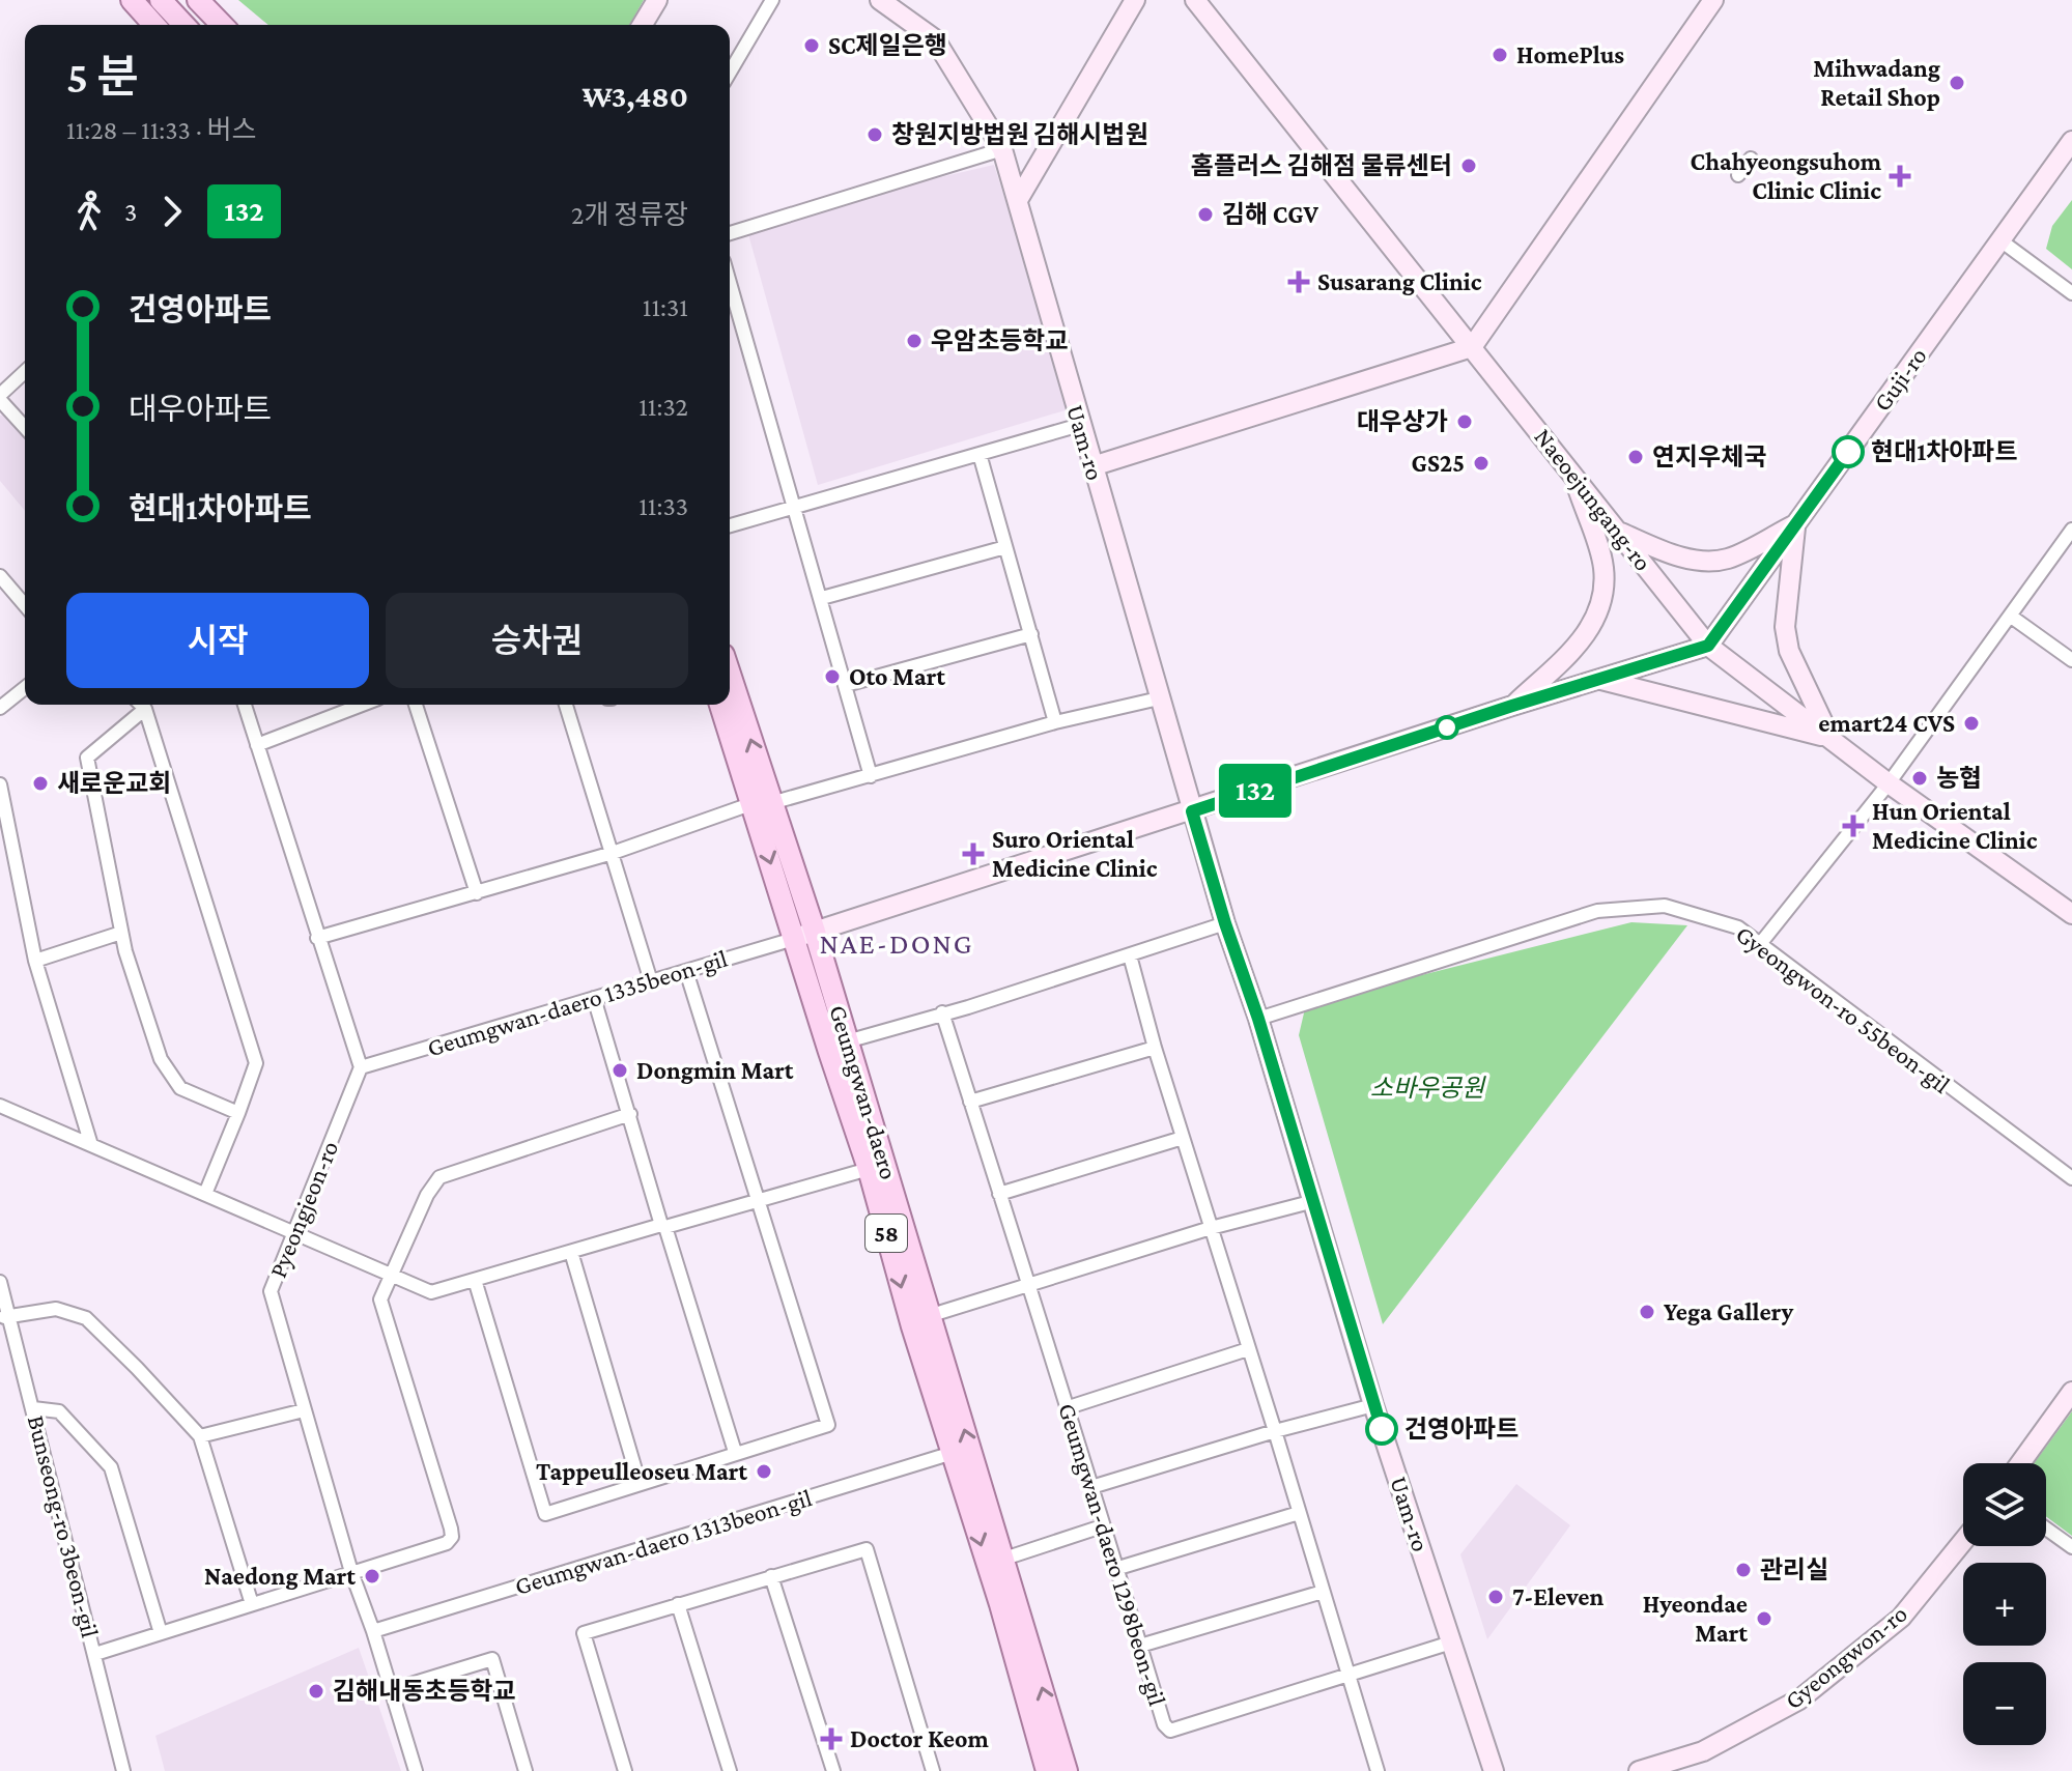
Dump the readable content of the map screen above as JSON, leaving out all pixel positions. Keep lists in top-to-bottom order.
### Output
{
  "streets": {
    "main road": ["Geumgwan-daero", "58"],
    "street": [
      "Guji-ro",
      "Uam-ro",
      "Naeoejungang-ro",
      "Geumgwan-daero 1335beon-gil",
      "Gyeongwon-ro 55beon-gil",
      "Pyeongjeon-ro",
      "Bunseong-ro 3beon-gil",
      "Geumgwan-daero 1313beon-gil",
      "Geumgwan-daero 1298beon-gil",
      "Gyeongwon-ro"
    ]
  },
  "crossings": [
    ["Guji-ro", "Naeoejungang-ro"],
    ["Uam-ro", "Gyeongwon-ro 55beon-gil"],
    ["Uam-ro", "Geumgwan-daero 1298beon-gil"],
    ["Geumgwan-daero 1335beon-gil", "Geumgwan-daero"],
    ["Geumgwan-daero 1335beon-gil", "Pyeongjeon-ro"],
    ["Geumgwan-daero", "Geumgwan-daero 1313beon-gil"],
    ["Pyeongjeon-ro", "Geumgwan-daero 1313beon-gil"]
  ],
  "districts": ["NAE-DONG"],
  "parks": ["소바우공원"],
  "places": {
    "other": [
      "SC제일은행",
      "HomePlus",
      "Mihwadang Retail Shop",
      "창원지방법원 김해시법원",
      "홈플러스 김해점 물류센터",
      "김해 CGV",
      "우암초등학교",
      "대우상가",
      "현대1차아파트",
      "연지우체국",
      "GS25",
      "Oto Mart",
      "emart24 CVS",
      "농협",
      "새로운교회",
      "Dongmin Mart",
      "Yega Gallery",
      "건영아파트",
      "Tappeulleoseu Mart",
      "관리실",
      "Naedong Mart",
      "7-Eleven",
      "Hyeondae Mart",
      "김해내동초등학교"
    ],
    "health": [
      "Chahyeongsuhom Clinic Clinic",
      "Susarang Clinic",
      "Hun Oriental Medicine Clinic",
      "Suro Oriental Medicine Clinic",
      "Doctor Keom"
    ]
  },
  "lines": ["bus line 132"],
  "page": {
    "on_map": "132",
    "heading": ["5 분", "11:28 – 11:33 · 버스", "₩3,480"],
    "legs": ["3", "132", "2개 정류장"],
    "list": [
      {
        "name": "건영아파트",
        "value": "11:31"
      },
      {
        "name": "대우아파트",
        "value": "11:32"
      },
      {
        "name": "현대1차아파트",
        "value": "11:33"
      }
    ],
    "buttons": ["시작", "승차권"],
    "map_buttons": ["+", "−"]
  }
}
